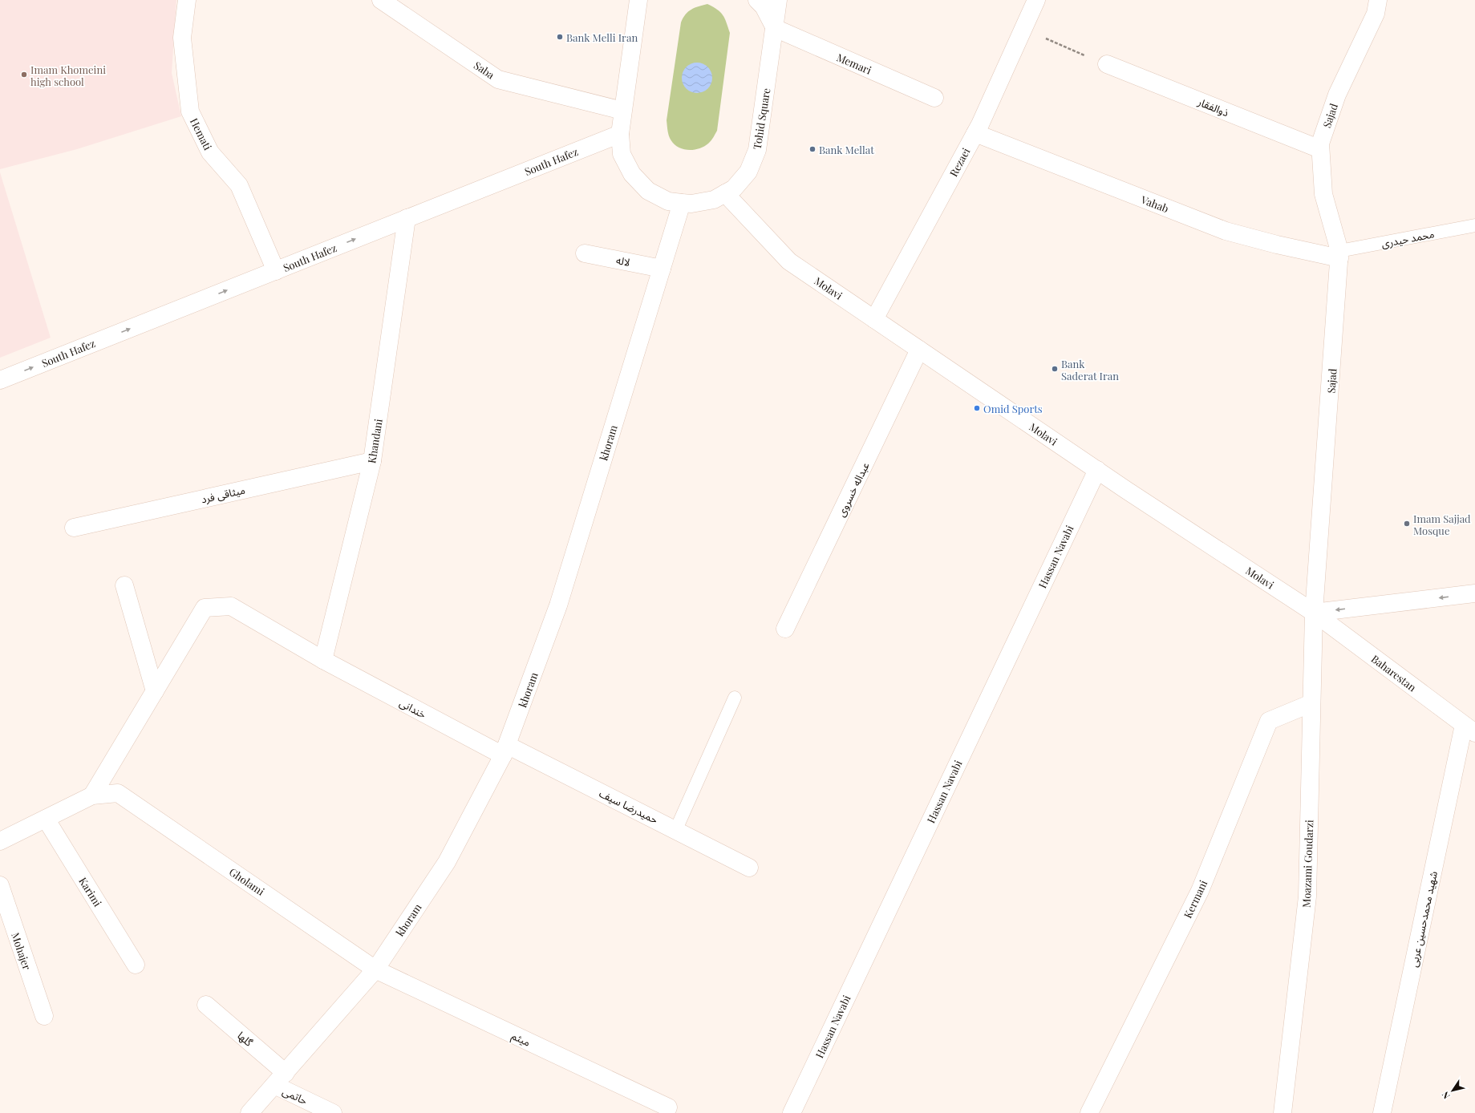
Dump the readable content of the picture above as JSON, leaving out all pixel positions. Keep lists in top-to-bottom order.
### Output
{
  "streets": {
    "street": [
      "Memari",
      "Saba",
      "ذوالفقار",
      "Sajad",
      "Tohid Square",
      "Hemati",
      "South Hafez",
      "Rezaei",
      "Vahab",
      "لاله",
      "Molavi",
      "Khandani",
      "khoram",
      "عبداله خسروی",
      "میثاقی فرد",
      "Hassan Navabi",
      "Baharestan",
      "خندانی",
      "حمیدرضا سیف",
      "Moazami Goudarzi",
      "Gholami",
      "Karimi",
      "Kermani",
      "شهید محمدحسین عربی",
      "Mohajer",
      "گلها",
      "میثم",
      "حاتمی"
    ],
    "lane": ["محمد حیدری"]
  },
  "crossings": [
    ["Memari", "Tohid Square"],
    ["Saba", "Tohid Square"],
    ["ذوالفقار", "Sajad"],
    ["Sajad", "Vahab"],
    ["Sajad", "محمد حیدری"],
    ["Sajad", "Molavi"],
    ["Sajad", "Baharestan"],
    ["Sajad", "Moazami Goudarzi"],
    ["Tohid Square", "South Hafez"],
    ["Tohid Square", "Molavi"],
    ["Tohid Square", "khoram"],
    ["Hemati", "South Hafez"],
    ["South Hafez", "Khandani"],
    ["Rezaei", "Vahab"],
    ["Rezaei", "Molavi"],
    ["Vahab", "محمد حیدری"],
    ["لاله", "khoram"],
    ["Molavi", "عبداله خسروی"],
    ["Molavi", "Hassan Navabi"],
    ["Molavi", "Baharestan"],
    ["Molavi", "Moazami Goudarzi"],
    ["Khandani", "میثاقی فرد"],
    ["Khandani", "خندانی"],
    ["khoram", "خندانی"],
    ["khoram", "حمیدرضا سیف"],
    ["khoram", "Gholami"],
    ["khoram", "گلها"],
    ["khoram", "میثم"],
    ["khoram", "حاتمی"],
    ["Baharestan", "Moazami Goudarzi"],
    ["Baharestan", "شهید محمدحسین عربی"],
    ["خندانی", "حمیدرضا سیف"],
    ["Moazami Goudarzi", "Kermani"],
    ["Gholami", "میثم"],
    ["گلها", "حاتمی"]
  ],
  "one_way": ["South Hafez"],
  "places": [
    "Bank Melli Iran",
    "Imam Khomeini high school",
    "Bank Mellat",
    "Bank Saderat Iran",
    "Omid Sports",
    "Imam Sajjad Mosque"
  ],
  "north": "bottom left"
}
